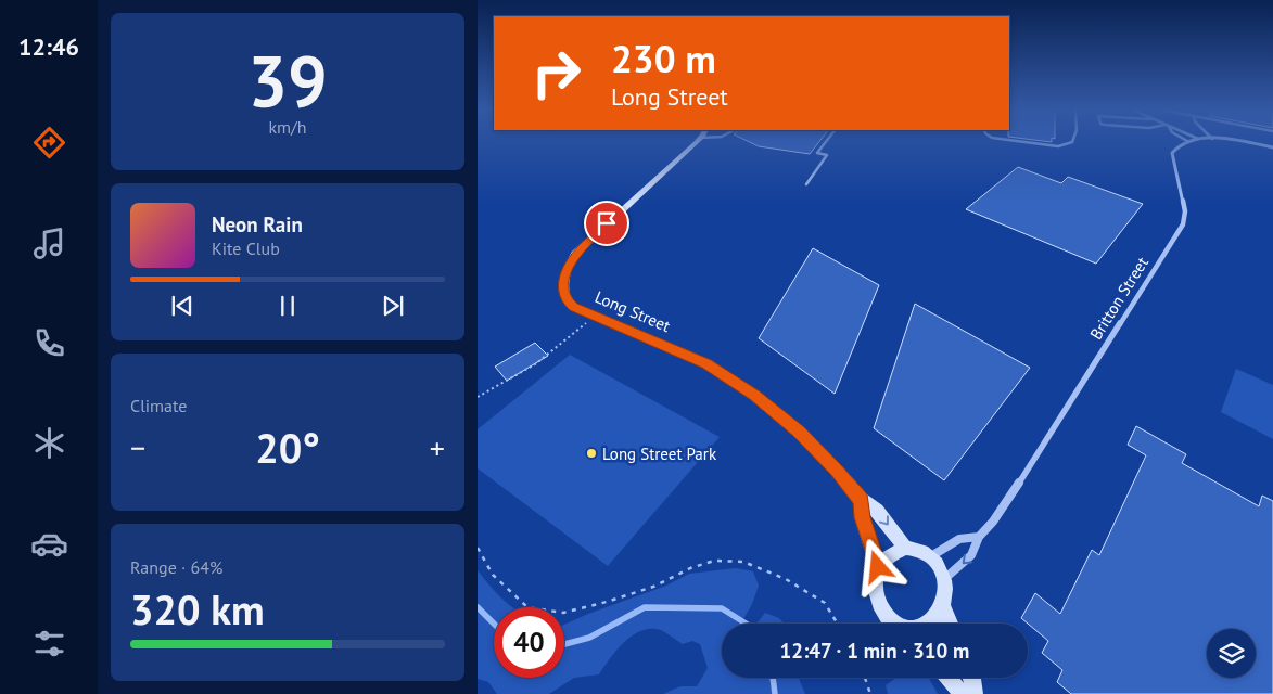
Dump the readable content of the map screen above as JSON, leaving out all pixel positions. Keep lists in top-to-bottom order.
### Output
{
  "streets": {
    "street": ["Britton Street", "Long Street"]
  },
  "places": ["Long Street Park"],
  "page": {
    "tabs": "12:46",
    "tile": [
      ["39", "km/h"],
      "Climate",
      ["Range · 64%", "320 km"]
    ],
    "turn": ["230 m", "Long Street"],
    "song": ["Neon Rain", "Kite Club"],
    "heat": ["−", "20°", "+"],
    "limit": "40",
    "trip": "12:47 · 1 min · 310 m"
  }
}
